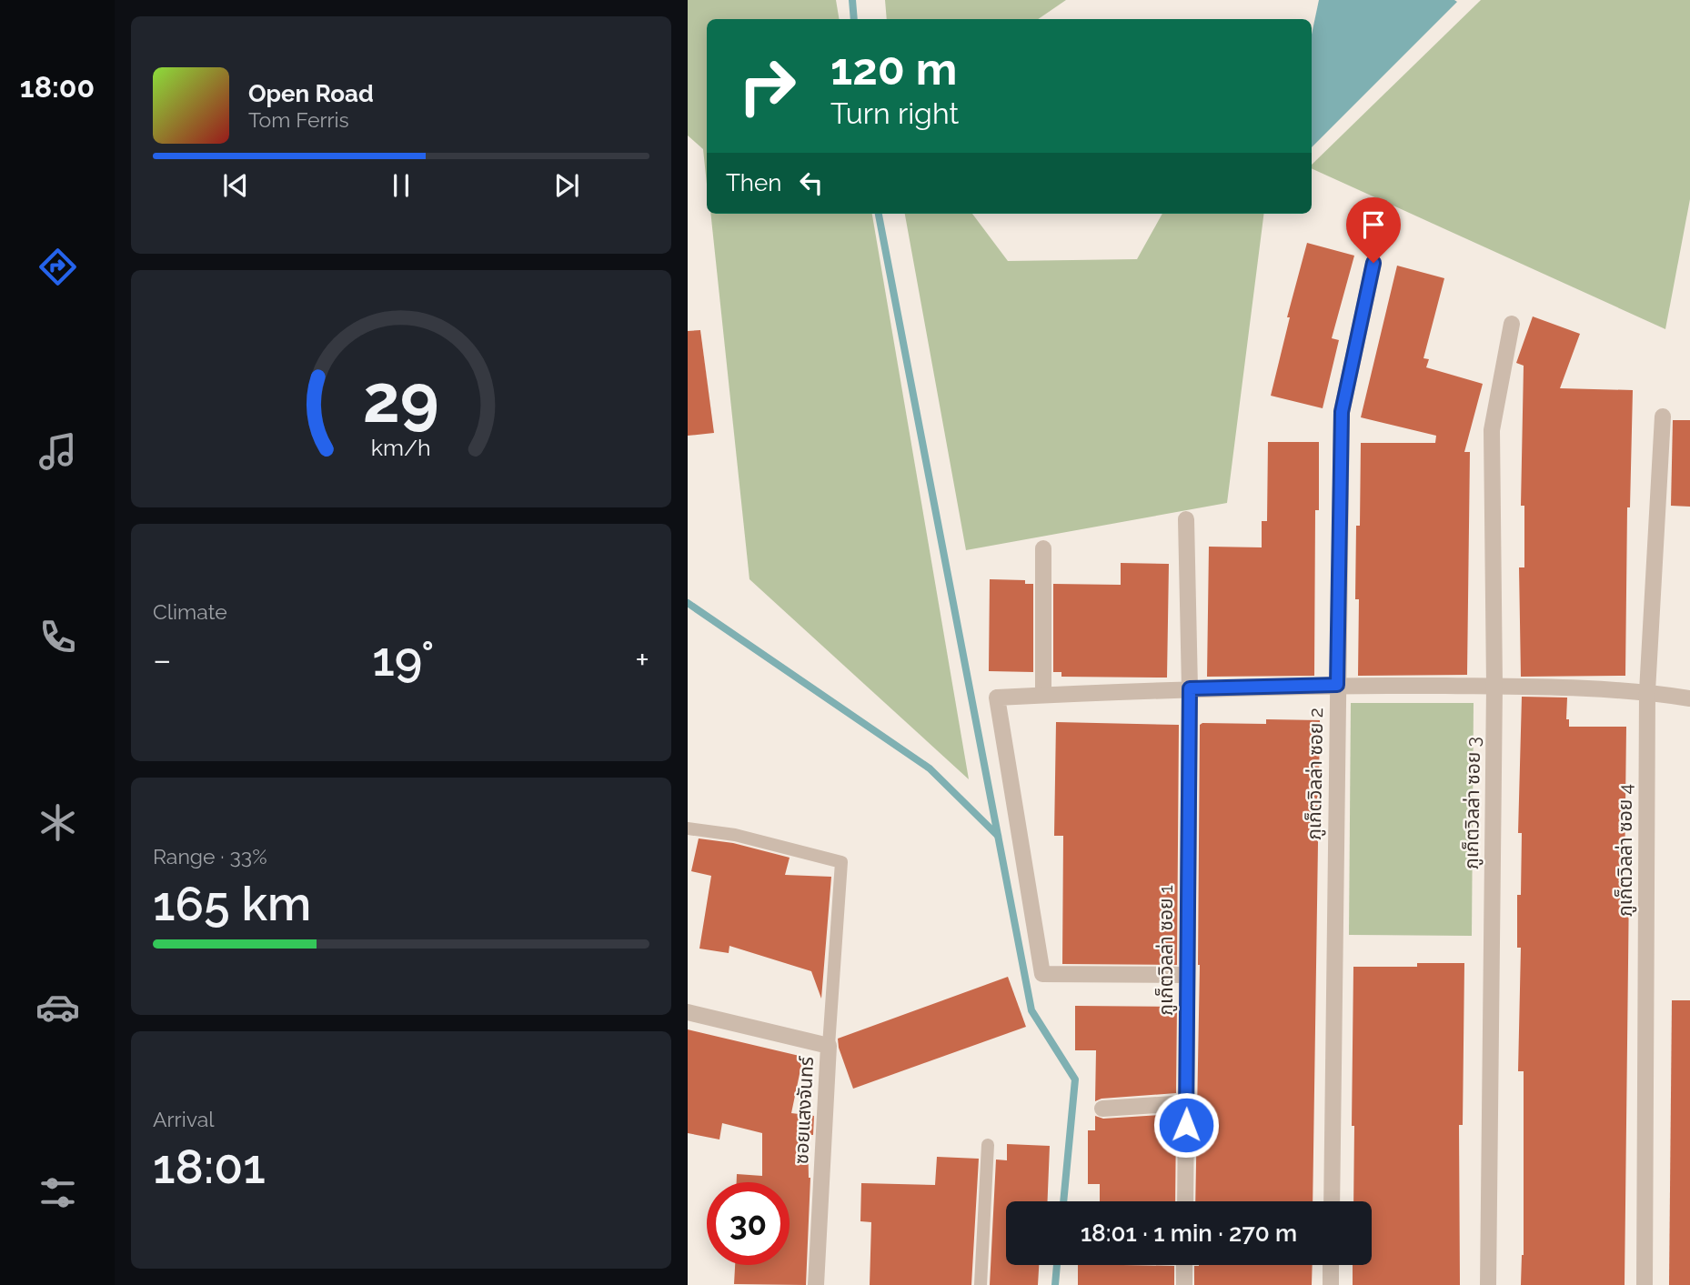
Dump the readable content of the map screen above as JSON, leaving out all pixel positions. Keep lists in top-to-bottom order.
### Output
{
  "streets": {
    "street": [
      "ภูเก็ตวิลล่า ซอย 2",
      "ภูเก็ตวิลล่า ซอย 3",
      "ภูเก็ตวิลล่า ซอย 4",
      "ภูเก็ตวิลล่า ซอย 1",
      "ซอยแสงจันทร์"
    ]
  },
  "page": {
    "tabs": "18:00",
    "turn": ["120 m", "Turn right"],
    "song": ["Open Road", "Tom Ferris"],
    "then": "Then",
    "tile": [
      "Climate",
      ["Range · 33%", "165 km"],
      ["Arrival", "18:01"]
    ],
    "heat": ["−", "19°", "+"],
    "limit": "30",
    "trip": "18:01 · 1 min · 270 m",
    "gauge": ["29", "km/h"]
  }
}
